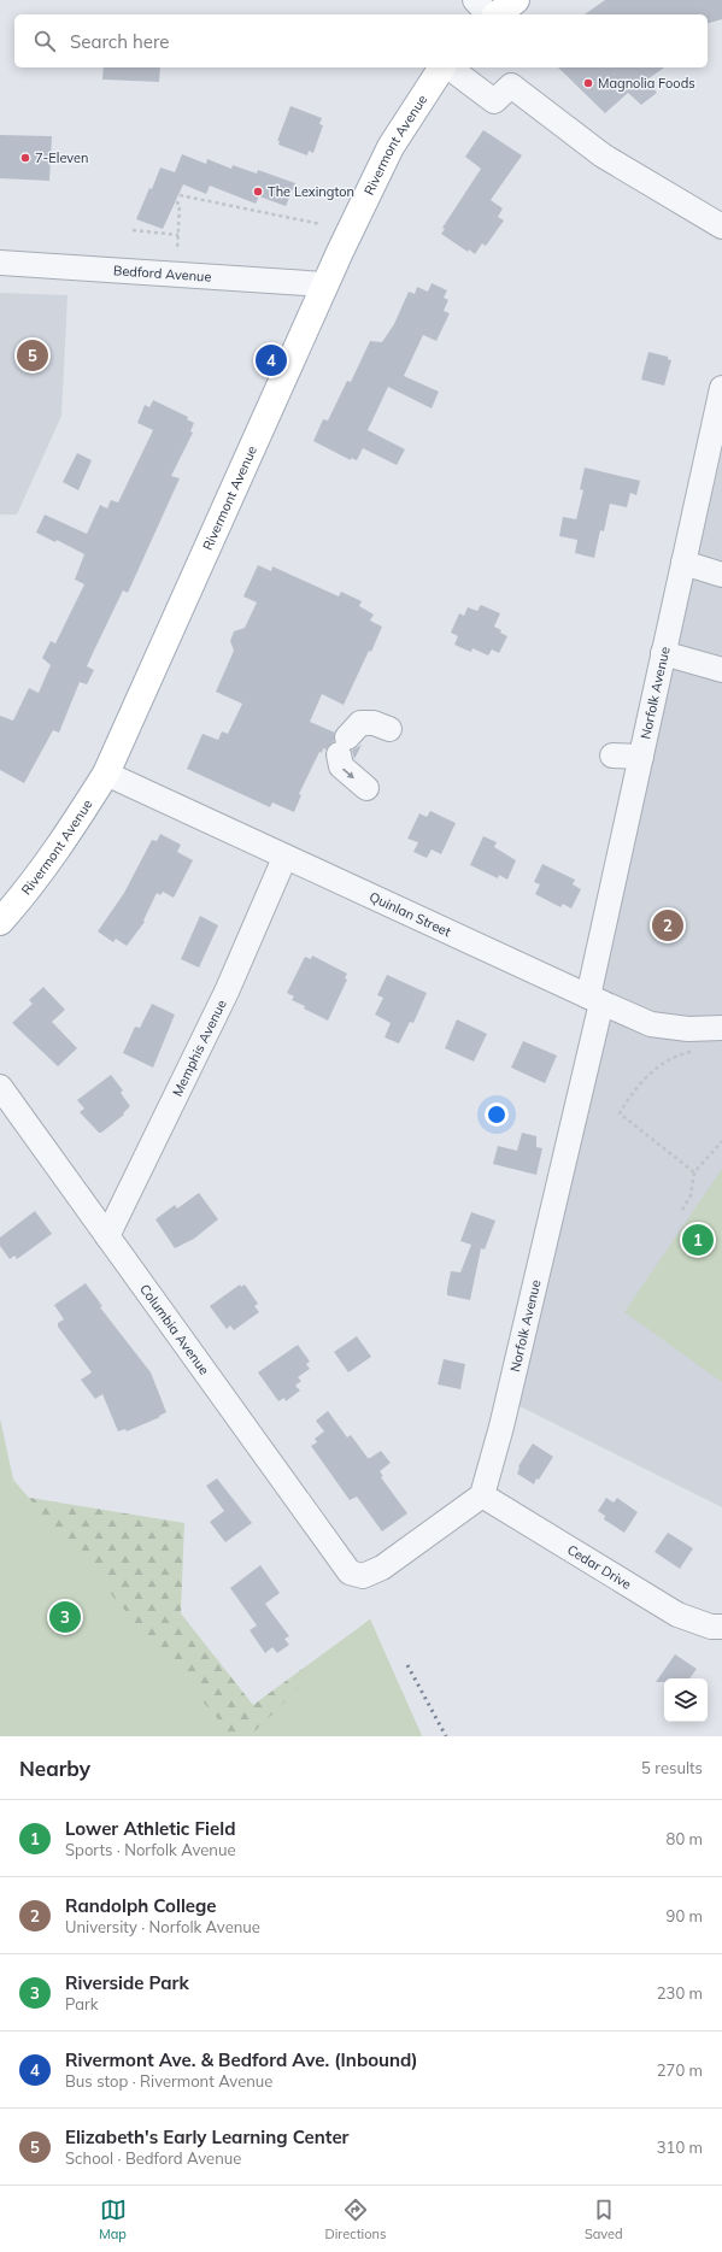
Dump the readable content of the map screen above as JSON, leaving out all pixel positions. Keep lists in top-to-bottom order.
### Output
{
  "streets": {
    "main road": ["Rivermont Avenue"],
    "street": [
      "Bedford Avenue",
      "Norfolk Avenue",
      "Quinlan Street",
      "Memphis Avenue",
      "Columbia Avenue",
      "Cedar Drive"
    ]
  },
  "crossings": [
    ["Rivermont Avenue", "Bedford Avenue"],
    ["Rivermont Avenue", "Quinlan Street"],
    ["Norfolk Avenue", "Quinlan Street"],
    ["Norfolk Avenue", "Columbia Avenue"],
    ["Norfolk Avenue", "Cedar Drive"],
    ["Quinlan Street", "Memphis Avenue"],
    ["Memphis Avenue", "Columbia Avenue"],
    ["Columbia Avenue", "Cedar Drive"]
  ],
  "places": ["Magnolia Foods", "7-Eleven", "The Lexington"],
  "page": {
    "search": "Search here",
    "pins": [
      "5",
      "4",
      "2",
      "1",
      "3"
    ],
    "heading": ["Nearby", "5 results"],
    "list": [
      {
        "mark": "1",
        "name": "Lower Athletic Field",
        "note": "Sports · Norfolk Avenue",
        "value": "80 m"
      },
      {
        "mark": "2",
        "name": "Randolph College",
        "note": "University · Norfolk Avenue",
        "value": "90 m"
      },
      {
        "mark": "3",
        "name": "Riverside Park",
        "note": "Park",
        "value": "230 m"
      },
      {
        "mark": "4",
        "name": "Rivermont Ave. & Bedford Ave. (Inbound)",
        "note": "Bus stop · Rivermont Avenue",
        "value": "270 m"
      },
      {
        "mark": "5",
        "name": "Elizabeth's Early Learning Center",
        "note": "School · Bedford Avenue",
        "value": "310 m"
      }
    ],
    "nav": ["Map", "Directions", "Saved"]
  }
}
